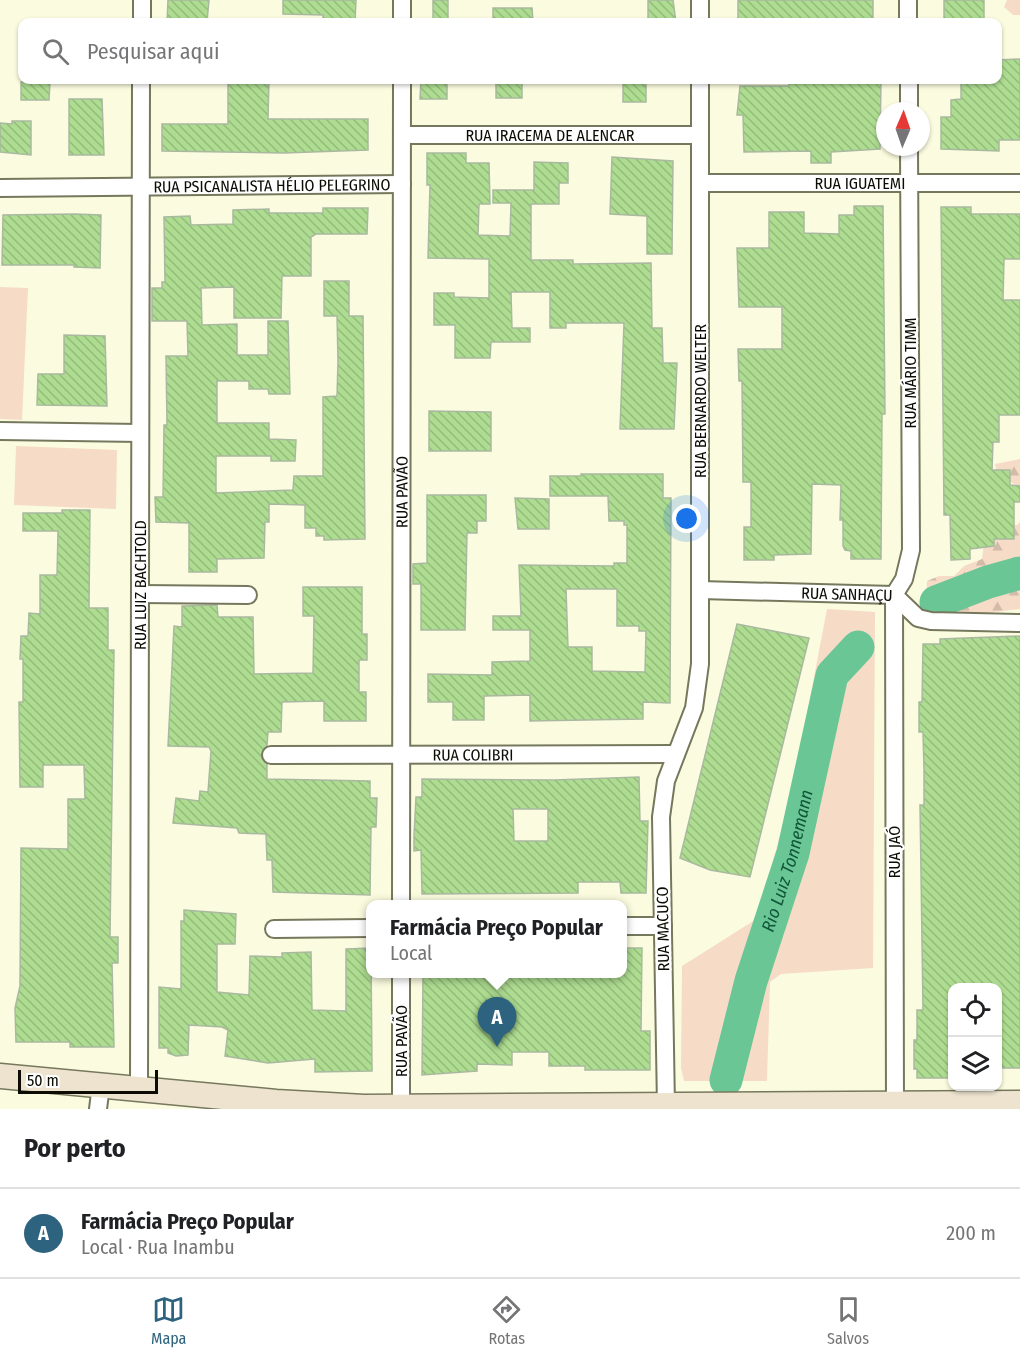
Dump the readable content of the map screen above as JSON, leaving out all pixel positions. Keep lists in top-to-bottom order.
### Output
{
  "streets": {
    "street": [
      "RUA IRACEMA DE ALENCAR",
      "RUA IGUATEMI",
      "RUA PSICANALISTA HÉLIO PELEGRINO",
      "RUA MÁRIO TIMM",
      "RUA BERNARDO WELTER",
      "RUA PAVÃO",
      "RUA LUIZ BACHTOLD",
      "RUA SANHAÇU",
      "RUA COLIBRI",
      "RUA JAÓ",
      "RUA MACUCO"
    ]
  },
  "crossings": [
    ["RUA IRACEMA DE ALENCAR", "RUA BERNARDO WELTER"],
    ["RUA IRACEMA DE ALENCAR", "RUA PAVÃO"],
    ["RUA IGUATEMI", "RUA MÁRIO TIMM"],
    ["RUA IGUATEMI", "RUA BERNARDO WELTER"],
    ["RUA PSICANALISTA HÉLIO PELEGRINO", "RUA PAVÃO"],
    ["RUA PSICANALISTA HÉLIO PELEGRINO", "RUA LUIZ BACHTOLD"],
    ["RUA MÁRIO TIMM", "RUA SANHAÇU"],
    ["RUA MÁRIO TIMM", "RUA JAÓ"],
    ["RUA BERNARDO WELTER", "RUA SANHAÇU"],
    ["RUA BERNARDO WELTER", "RUA COLIBRI"],
    ["RUA BERNARDO WELTER", "RUA MACUCO"],
    ["RUA PAVÃO", "RUA COLIBRI"],
    ["RUA SANHAÇU", "RUA JAÓ"],
    ["RUA COLIBRI", "RUA MACUCO"]
  ],
  "water": ["Rio Luiz Tonnemann"],
  "scale_bar": "50 m",
  "north": "top",
  "page": {
    "search": "Pesquisar aqui",
    "popup": ["Farmácia Preço Popular", "Local"],
    "pins": "A",
    "scale": "50 m",
    "heading": "Por perto",
    "list": [
      {
        "mark": "A",
        "name": "Farmácia Preço Popular",
        "note": "Local · Rua Inambu",
        "value": "200 m"
      }
    ],
    "nav": ["Mapa", "Rotas", "Salvos"]
  }
}
